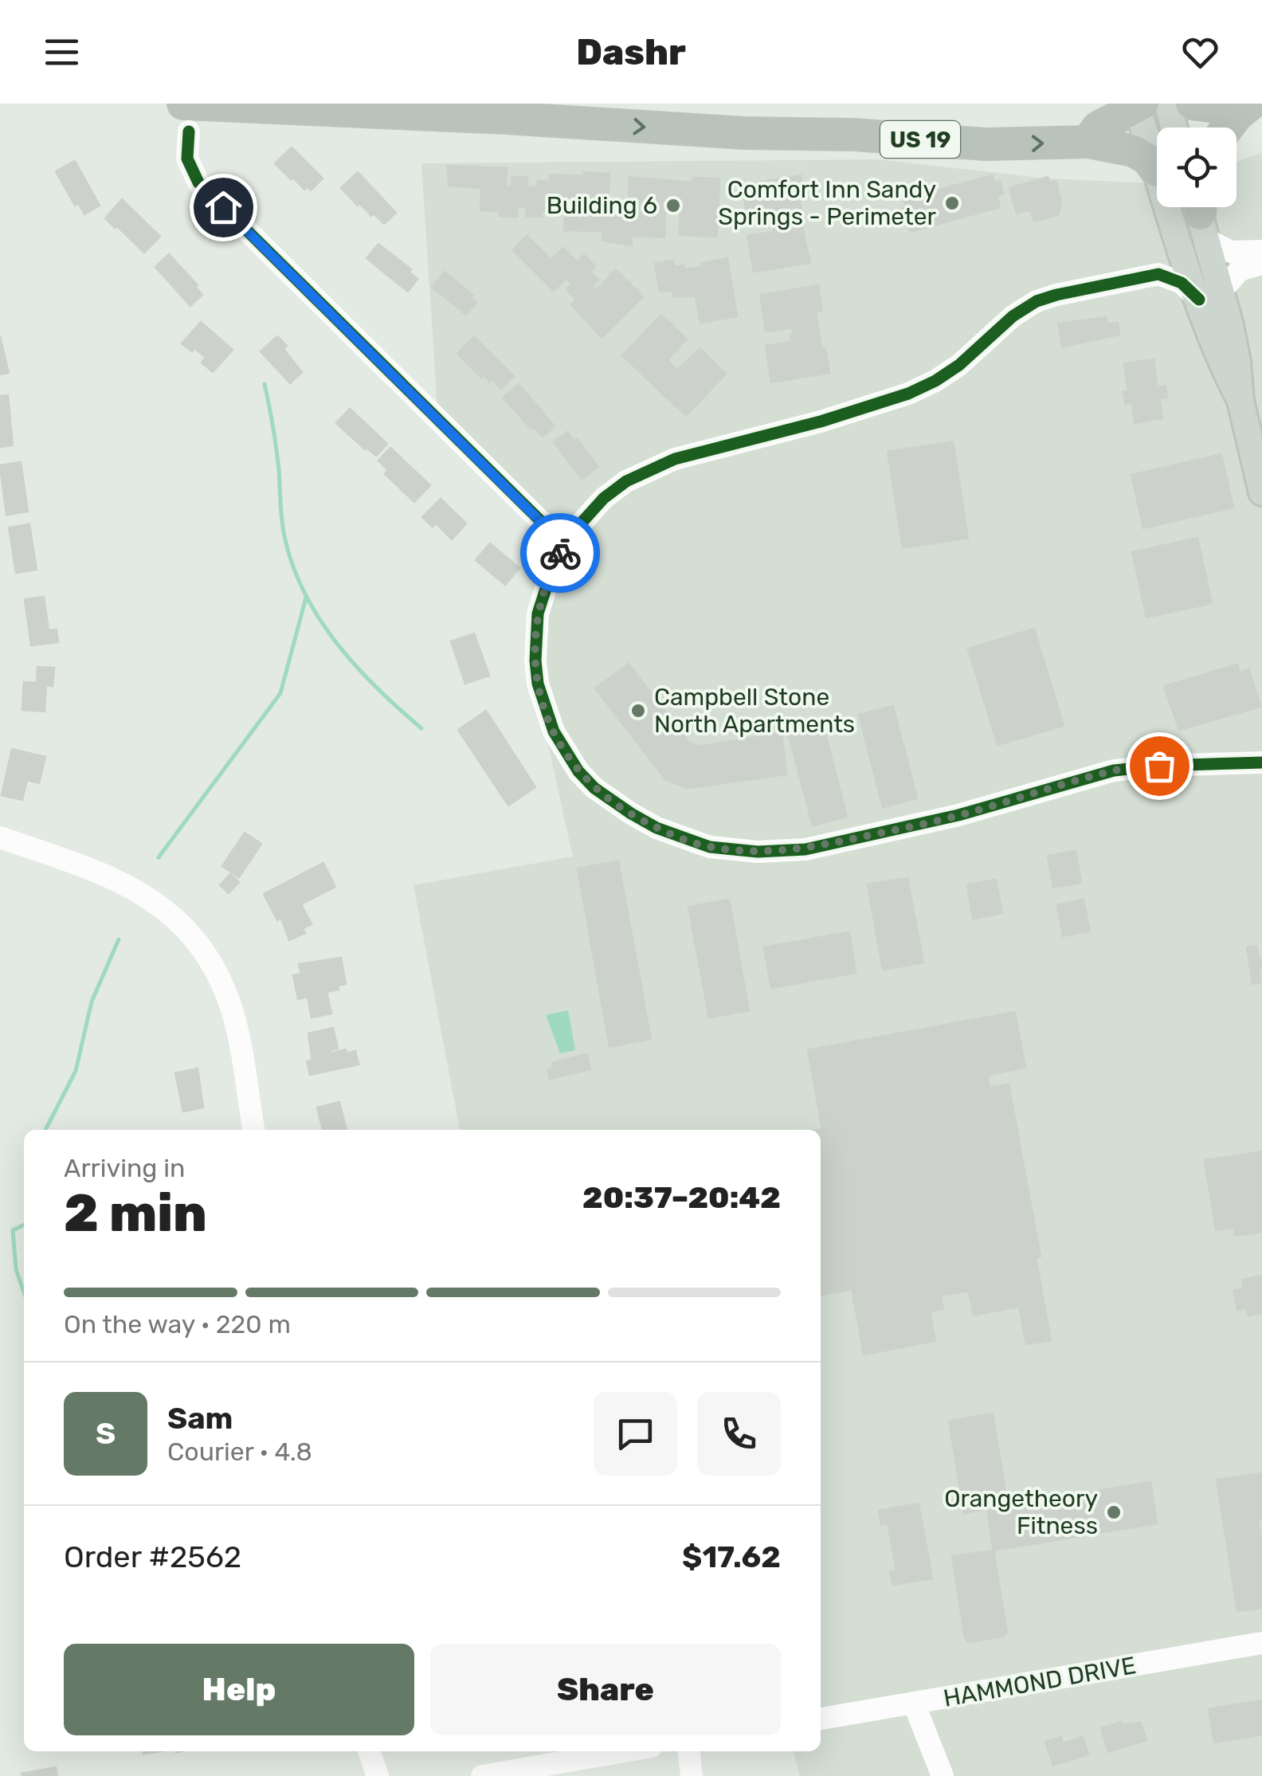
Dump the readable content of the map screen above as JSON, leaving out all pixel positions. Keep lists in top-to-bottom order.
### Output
{
  "streets": {
    "highway": ["US 19"],
    "street": ["HAMMOND DRIVE"]
  },
  "places": [
    "Comfort Inn Sandy Springs - Perimeter",
    "Building 6",
    "Campbell Stone North Apartments",
    "Orangetheory Fitness"
  ],
  "page": {
    "header": "Dashr",
    "heading": ["2 min", "Arriving in", "20:37–20:42"],
    "panel": [
      "Sam",
      "Courier · 4.8",
      "Order #2562",
      "$17.62"
    ],
    "bar": "On the way · 220 m",
    "round": "S",
    "buttons": ["Help", "Share"]
  }
}
